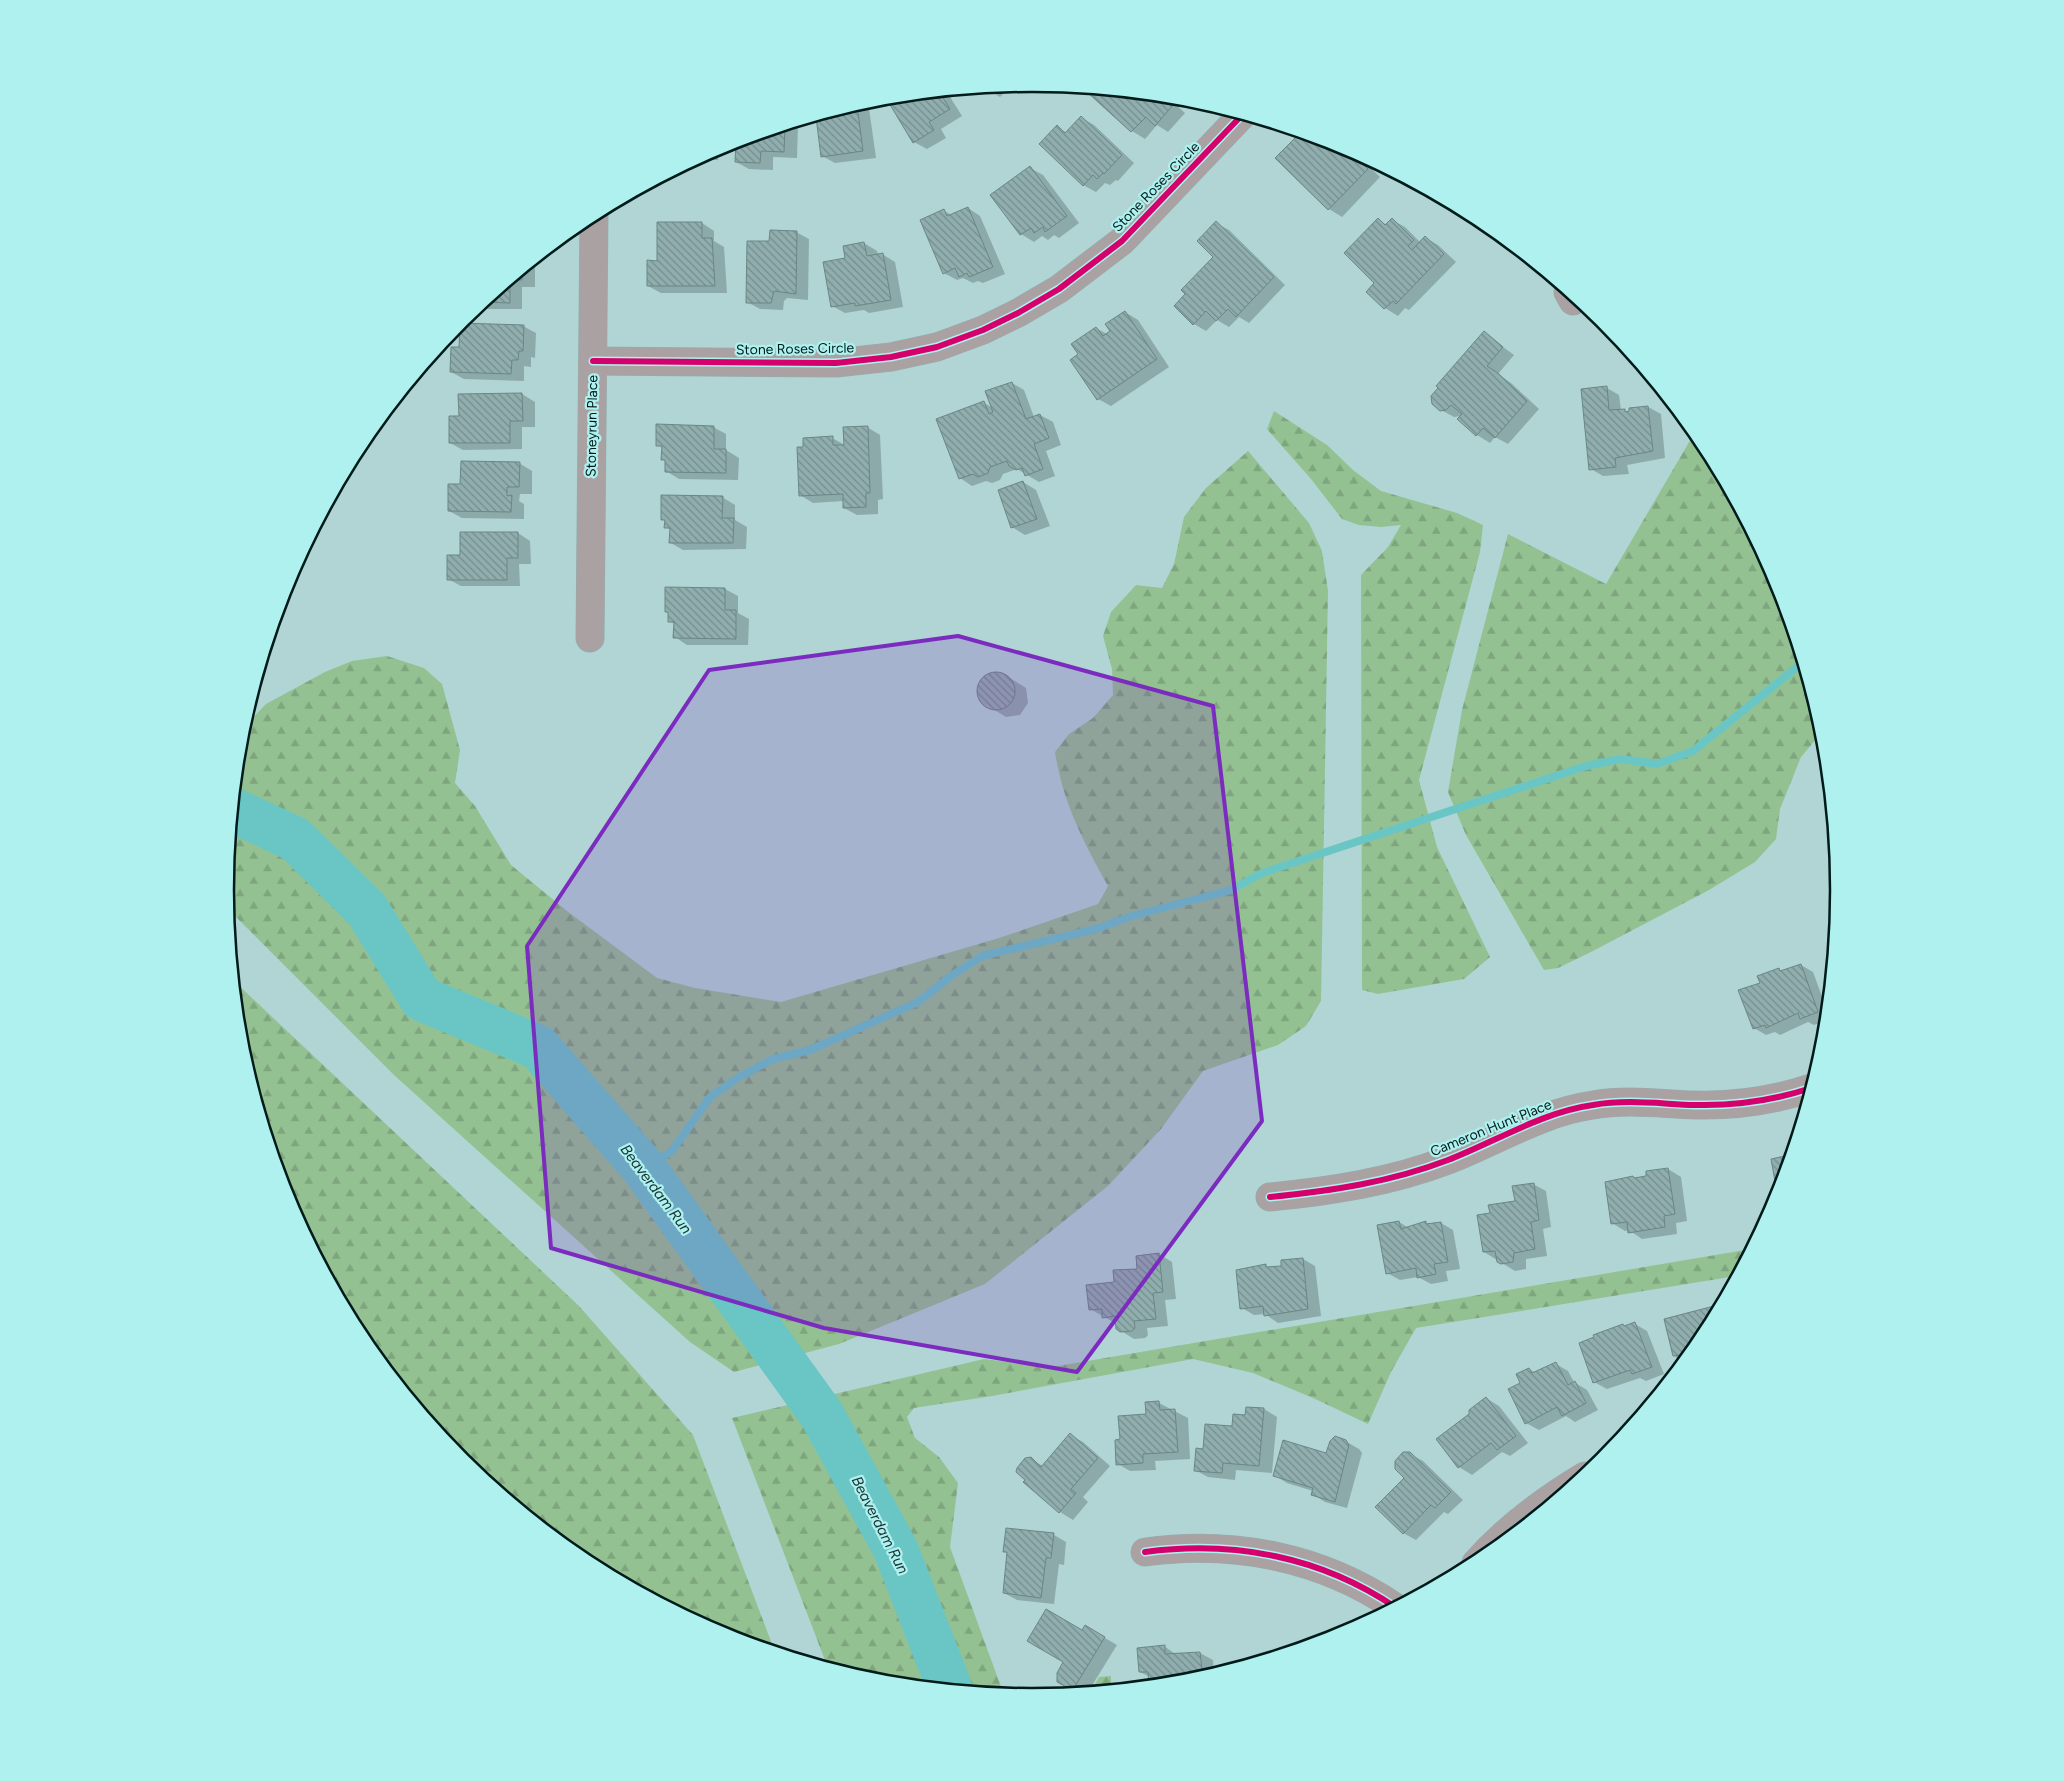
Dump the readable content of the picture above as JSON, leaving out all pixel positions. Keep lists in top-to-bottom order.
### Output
{
  "streets": {
    "street": ["Stone Roses Circle", "Stoneyrun Place", "Cameron Hunt Place"]
  },
  "crossings": [
    ["Stone Roses Circle", "Stoneyrun Place"]
  ],
  "water": ["Beaverdam Run"]
}
